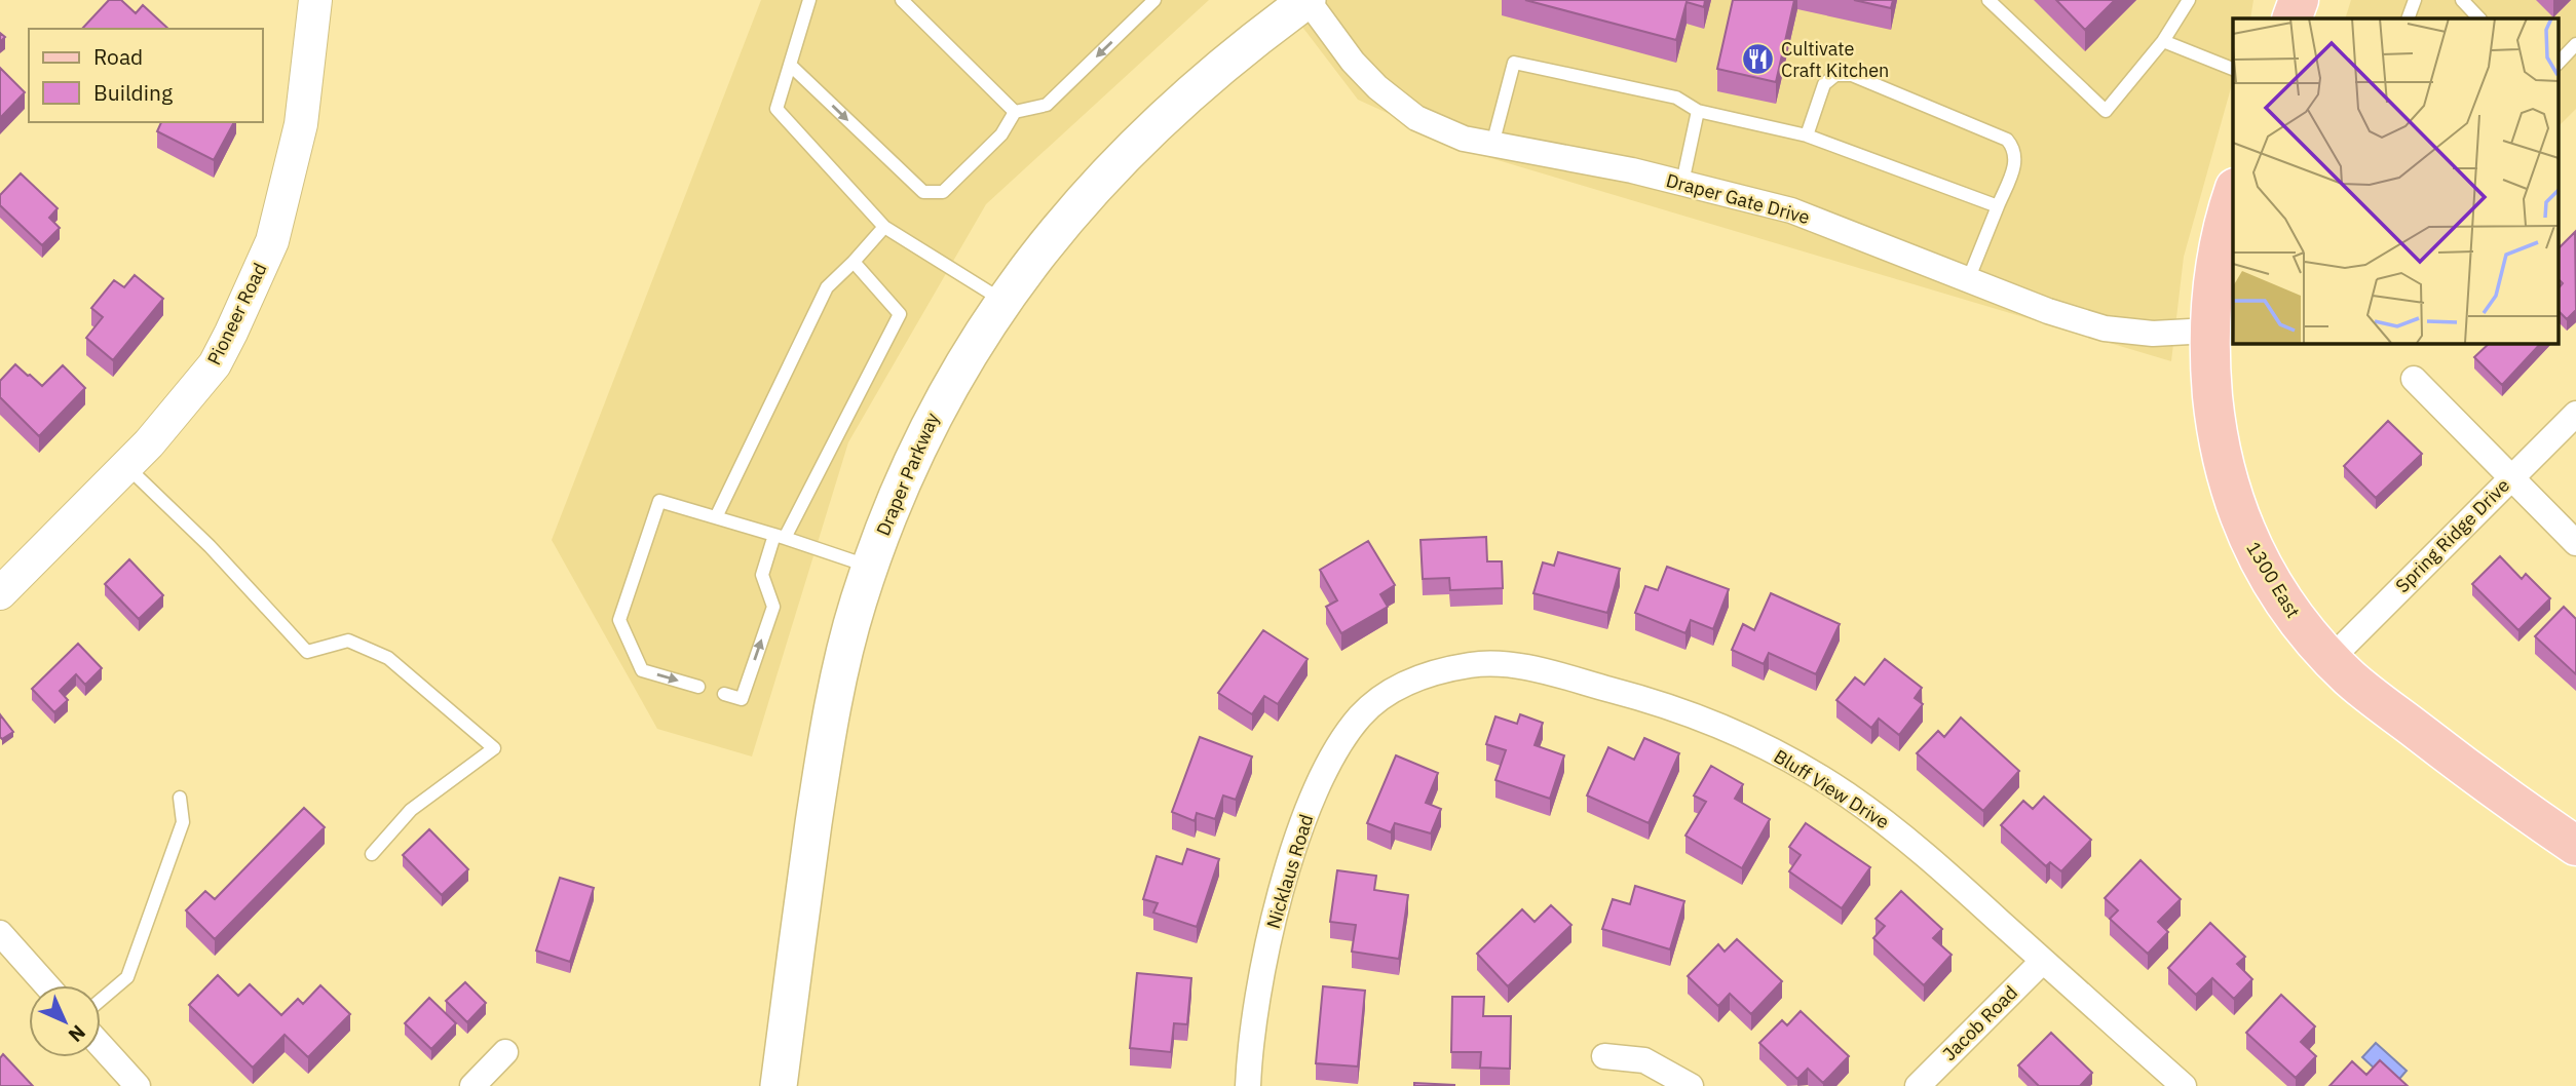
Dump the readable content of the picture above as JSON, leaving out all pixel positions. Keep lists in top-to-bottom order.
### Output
{
  "streets": {
    "main road": ["Draper Parkway", "1300 East"],
    "street": [
      "Draper Gate Drive",
      "Pioneer Road",
      "Spring Ridge Drive",
      "Bluff View Drive",
      "Nicklaus Road",
      "Jacob Road"
    ]
  },
  "crossings": [
    ["Draper Gate Drive", "Draper Parkway"],
    ["Draper Gate Drive", "1300 East"],
    ["Spring Ridge Drive", "1300 East"],
    ["Bluff View Drive", "Nicklaus Road"],
    ["Bluff View Drive", "Jacob Road"]
  ],
  "places": {
    "restaurant": ["Cultivate Craft Kitchen"]
  },
  "legend": ["Road", "Building"],
  "north": "bottom right"
}
